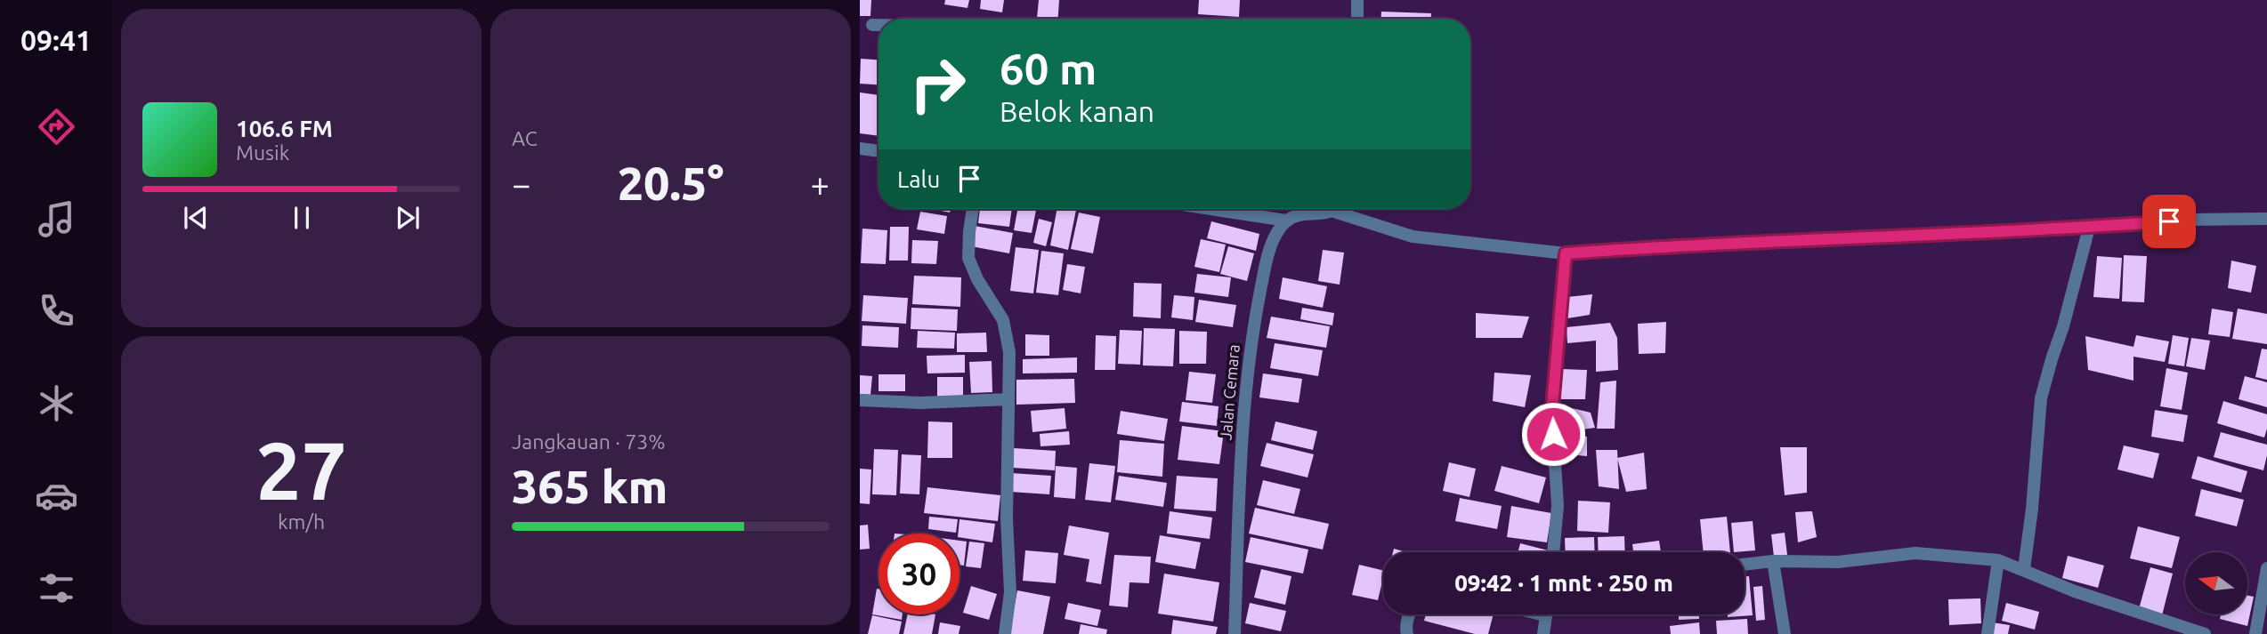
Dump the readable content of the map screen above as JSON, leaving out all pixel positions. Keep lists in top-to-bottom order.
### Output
{
  "streets": {
    "street": ["Jalan Cemara"]
  },
  "north": "left",
  "page": {
    "tabs": "09:41",
    "tile": [
      "AC",
      ["27", "km/h"],
      ["Jangkauan · 73%", "365 km"]
    ],
    "turn": ["60 m", "Belok kanan"],
    "song": ["106.6 FM", "Musik"],
    "then": "Lalu",
    "heat": ["−", "20.5°", "+"],
    "limit": "30",
    "trip": "09:42 · 1 mnt · 250 m"
  }
}
